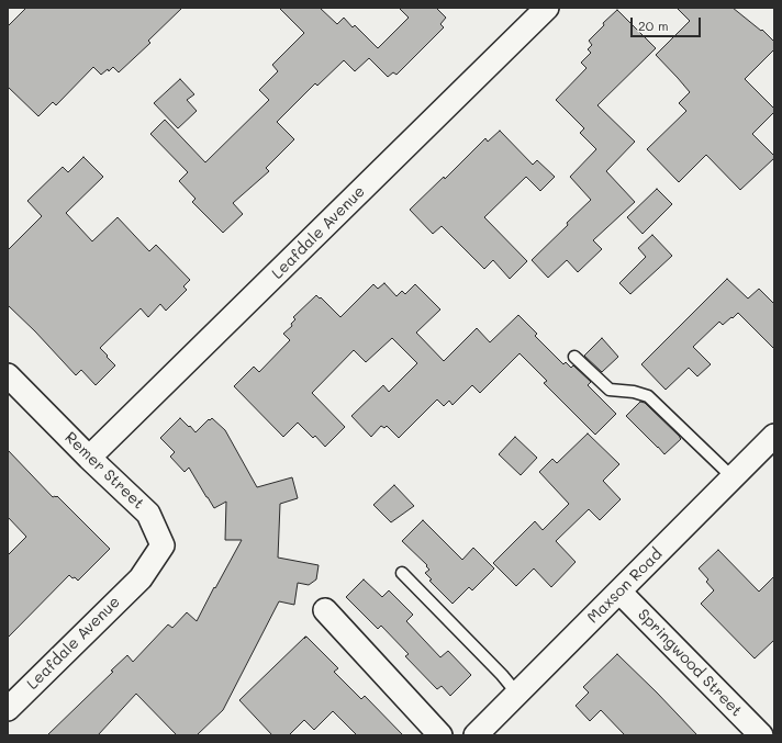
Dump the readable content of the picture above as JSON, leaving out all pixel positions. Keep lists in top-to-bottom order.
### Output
{
  "streets": {
    "street": [
      "Leafdale Avenue",
      "Remer Street",
      "Maxson Road",
      "Springwood Street"
    ]
  },
  "crossings": [
    ["Leafdale Avenue", "Remer Street"],
    ["Maxson Road", "Springwood Street"]
  ],
  "scale_bar": "20 m"
}
